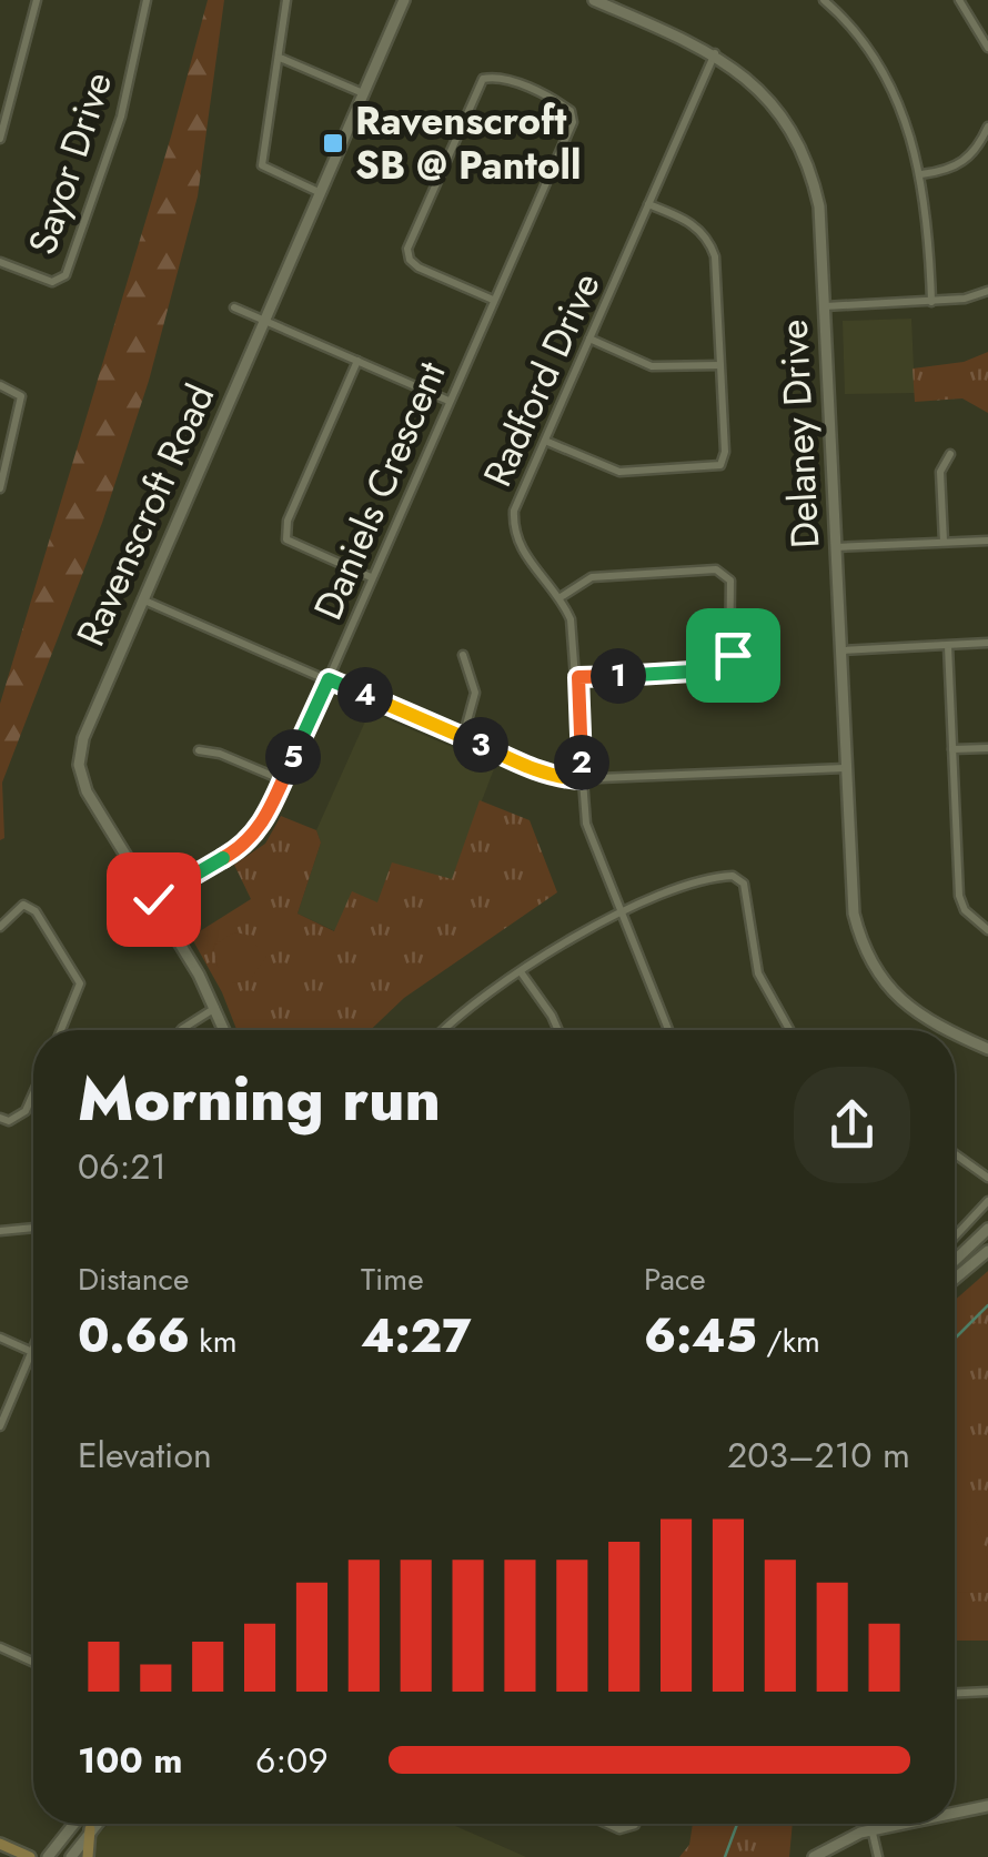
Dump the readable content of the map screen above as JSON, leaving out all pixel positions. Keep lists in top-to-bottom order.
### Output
{
  "streets": {
    "street": [
      "Sayor Drive",
      "Radford Drive",
      "Delaney Drive",
      "Daniels Crescent",
      "Ravenscroft Road"
    ]
  },
  "crossings": [
    ["Radford Drive", "Delaney Drive"],
    ["Daniels Crescent", "Ravenscroft Road"]
  ],
  "places": {
    "transit": ["Ravenscroft SB @ Pantoll"]
  },
  "page": {
    "pins": [
      "1",
      "4",
      "3",
      "5",
      "2"
    ],
    "heading": ["Morning run", "06:21"],
    "stats": [
      ["Distance", "0.66 km"],
      ["Time", "4:27"],
      ["Pace", "6:45 /km"]
    ],
    "chart": ["Elevation", "203–210 m"],
    "list": [
      {
        "name": "100 m",
        "note": "6:09"
      }
    ]
  }
}
